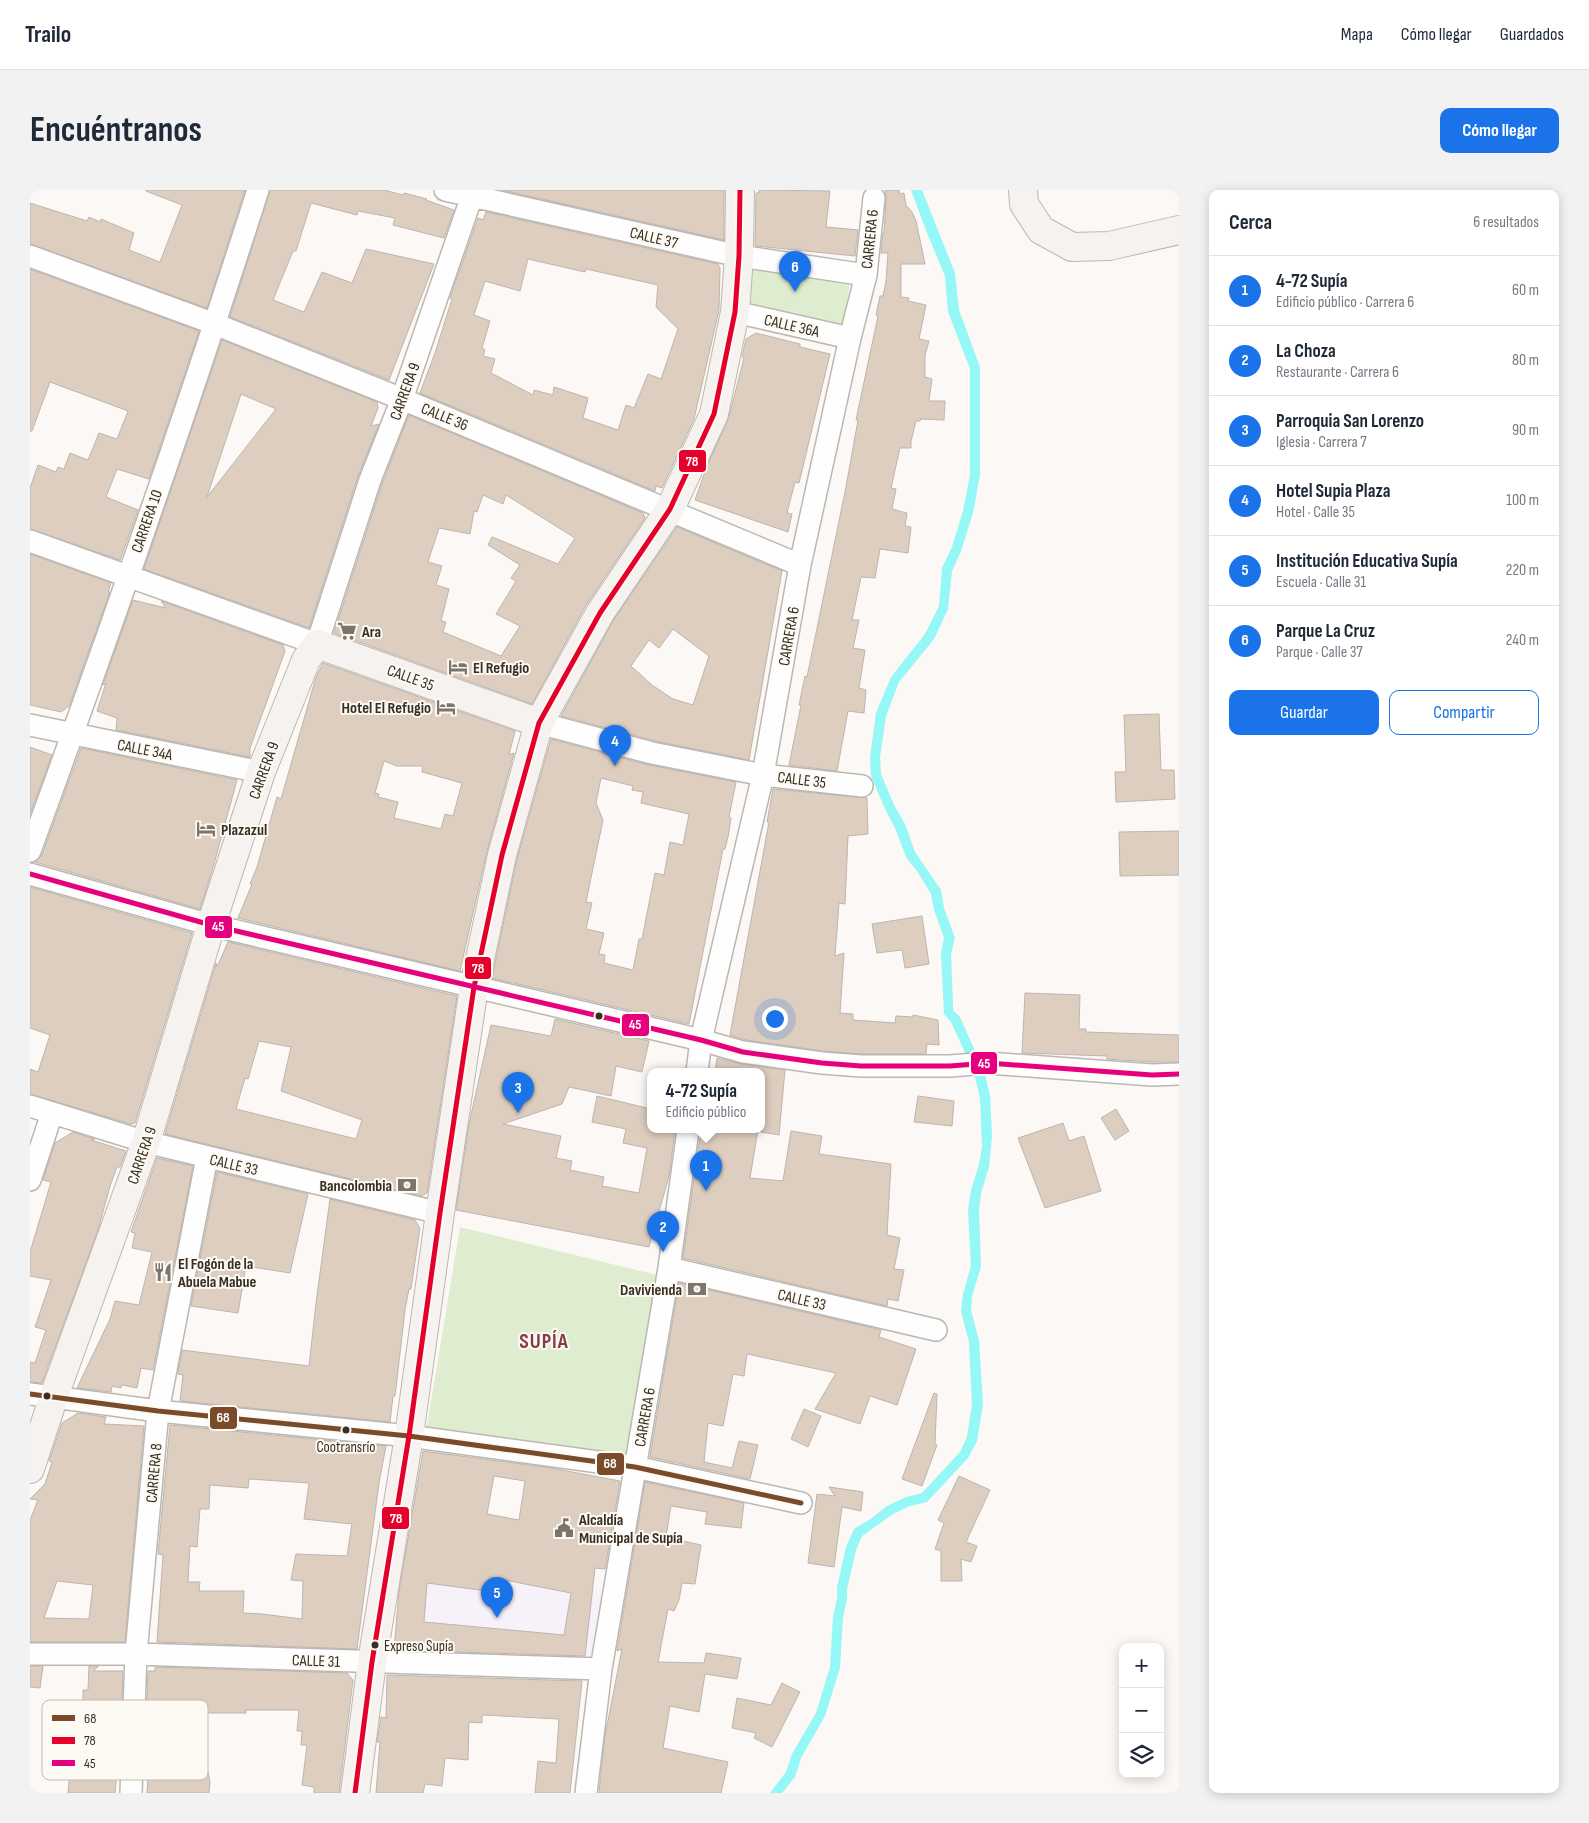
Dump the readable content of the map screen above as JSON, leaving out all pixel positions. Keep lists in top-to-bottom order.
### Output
{
  "streets": {
    "main road": ["CARRERA 9", "CALLE 35"],
    "street": [
      "CALLE 37",
      "CARRERA 6",
      "CALLE 36A",
      "CALLE 36",
      "CARRERA 10",
      "CALLE 34A",
      "CALLE 33",
      "CARRERA 8",
      "CALLE 31"
    ]
  },
  "crossings": [
    ["CALLE 37", "CARRERA 6"],
    ["CALLE 37", "CARRERA 9"],
    ["CARRERA 6", "CALLE 36A"],
    ["CARRERA 6", "CALLE 36"],
    ["CARRERA 6", "CALLE 35"],
    ["CARRERA 6", "CALLE 33"],
    ["CARRERA 6", "CALLE 31"],
    ["CARRERA 9", "CALLE 36"],
    ["CARRERA 9", "CALLE 35"],
    ["CARRERA 9", "CALLE 34A"],
    ["CARRERA 9", "CALLE 33"],
    ["CALLE 36", "CARRERA 10"],
    ["CARRERA 10", "CALLE 35"],
    ["CARRERA 10", "CALLE 34A"],
    ["CALLE 33", "CARRERA 8"],
    ["CARRERA 8", "CALLE 31"]
  ],
  "districts": ["SUPÍA"],
  "places": {
    "supermarket": ["Ara"],
    "hotel": ["El Refugio", "Hotel El Refugio", "Plazazul"],
    "bank": ["Bancolombia", "Davivienda"],
    "restaurant": ["El Fogón de la Abuela Mabue"],
    "other": ["Cootransrío", "Expreso Supía"],
    "public building": ["Alcaldía Municipal de Supía"]
  },
  "lines": ["transit line 78", "transit line 45", "transit line 68"],
  "legend": ["68", "78", "45"],
  "page": {
    "header": "Trailo",
    "nav": ["Mapa", "Cómo llegar", "Guardados"],
    "buttons": [
      "Cómo llegar",
      ["Guardar", "Compartir"]
    ],
    "title": "Encuéntranos",
    "heading": ["Cerca", "6 resultados"],
    "pins": [
      "6",
      "4",
      "3",
      "1",
      "2",
      "5"
    ],
    "list": [
      {
        "mark": "1",
        "name": "4-72 Supía",
        "note": "Edificio público · Carrera 6",
        "value": "60 m"
      },
      {
        "mark": "2",
        "name": "La Choza",
        "note": "Restaurante · Carrera 6",
        "value": "80 m"
      },
      {
        "mark": "3",
        "name": "Parroquia San Lorenzo",
        "note": "Iglesia · Carrera 7",
        "value": "90 m"
      },
      {
        "mark": "4",
        "name": "Hotel Supia Plaza",
        "note": "Hotel · Calle 35",
        "value": "100 m"
      },
      {
        "mark": "5",
        "name": "Institución Educativa Supía",
        "note": "Escuela · Calle 31",
        "value": "220 m"
      },
      {
        "mark": "6",
        "name": "Parque La Cruz",
        "note": "Parque · Calle 37",
        "value": "240 m"
      }
    ],
    "popup": ["4-72 Supía", "Edificio público"],
    "map_buttons": ["+", "−"]
  }
}
